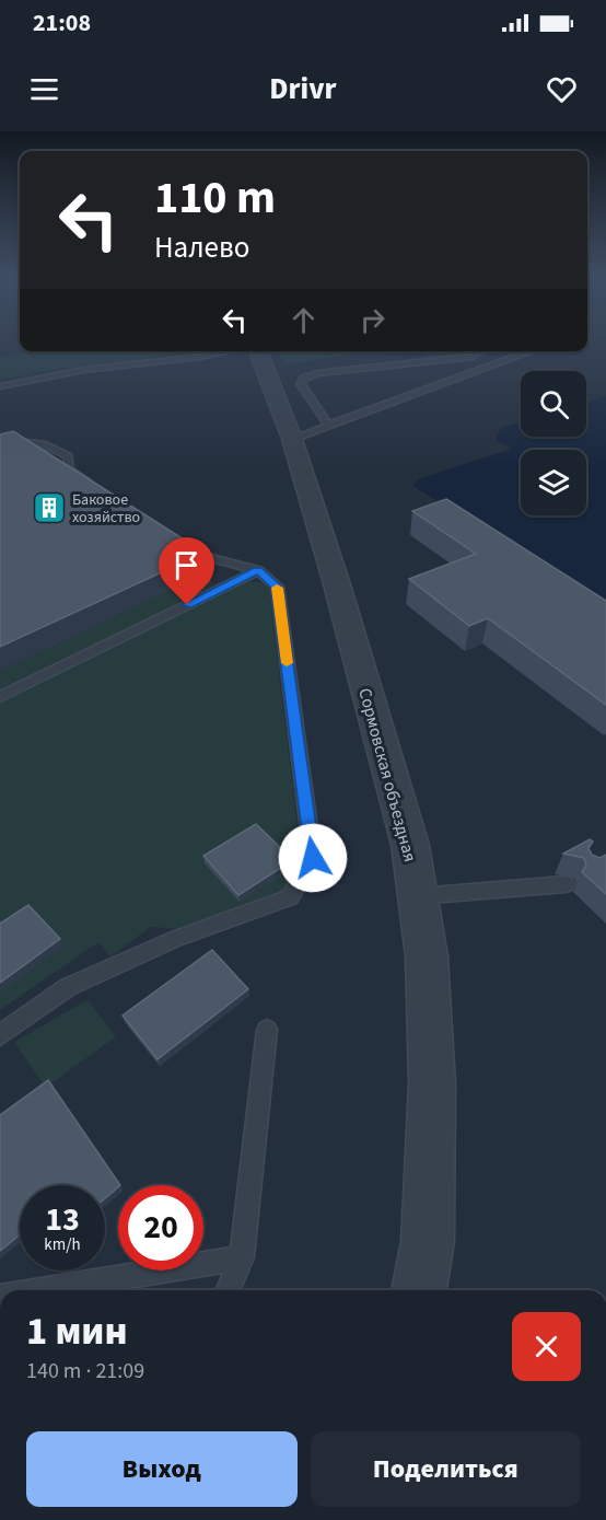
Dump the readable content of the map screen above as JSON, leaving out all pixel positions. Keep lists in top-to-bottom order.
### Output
{
  "streets": {
    "street": ["Сормовская объездная"]
  },
  "places": {
    "building": ["Баковое хозяйство"]
  },
  "page": {
    "status": "21:08",
    "header": "Drivr",
    "turn": ["110 m", "Налево"],
    "speed": "13 km/h",
    "limit": "20",
    "heading": ["1 мин", "140 m · 21:09"],
    "buttons": ["Выход", "Поделиться"]
  }
}
